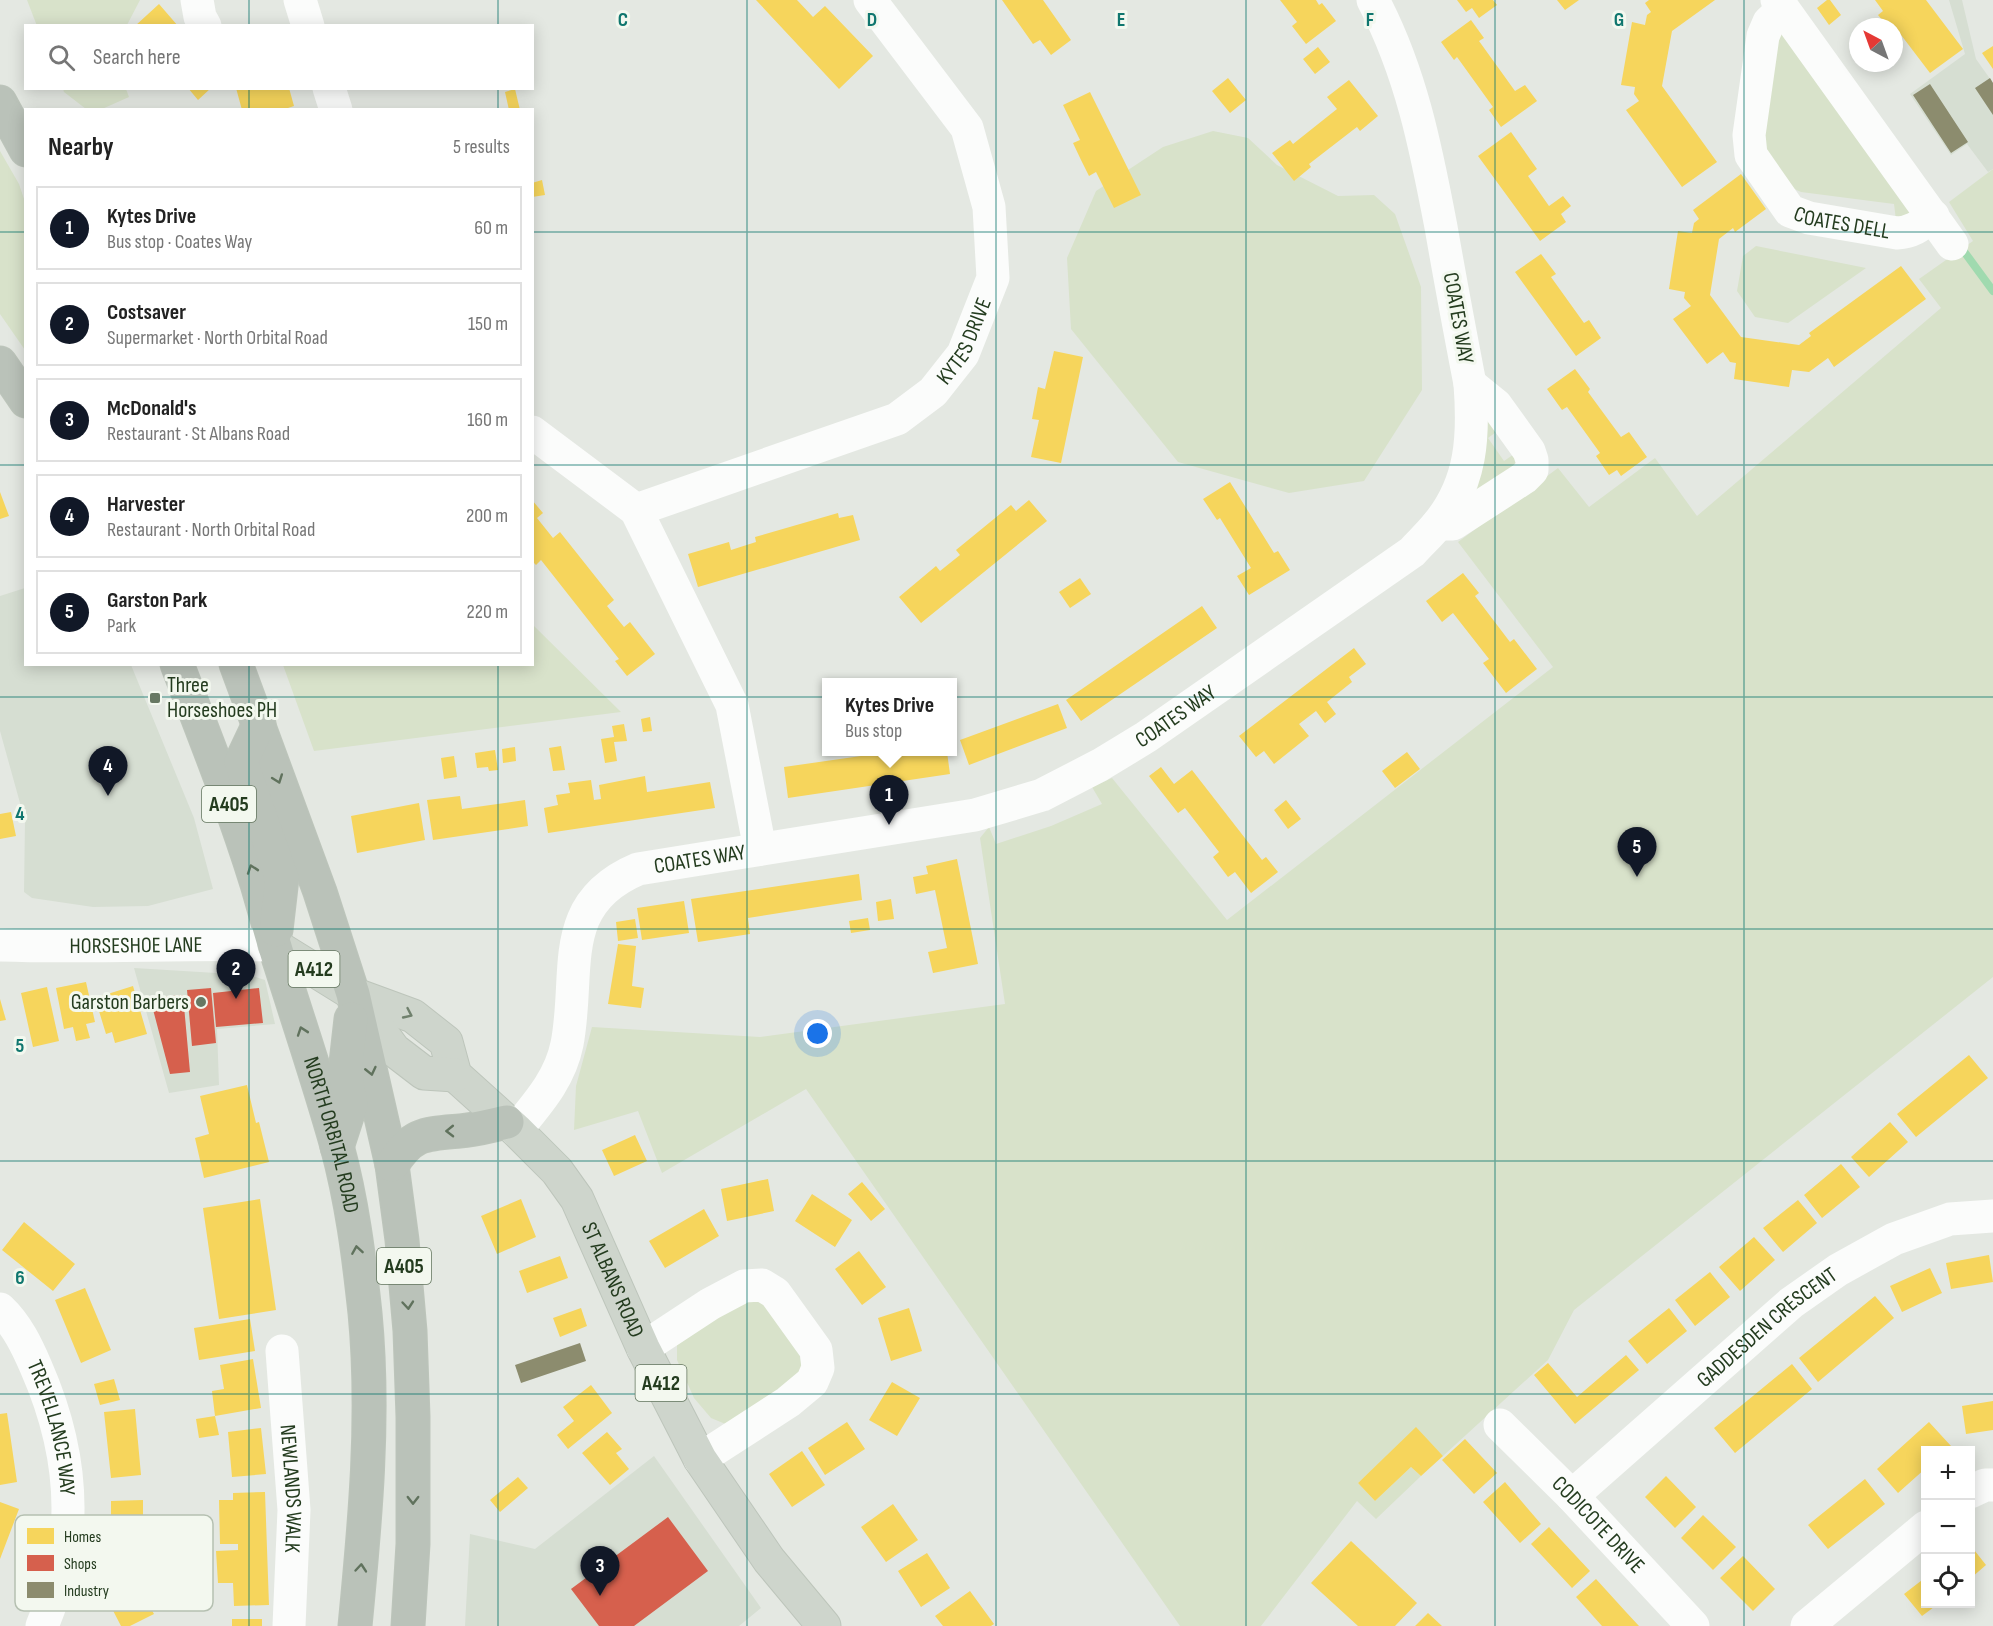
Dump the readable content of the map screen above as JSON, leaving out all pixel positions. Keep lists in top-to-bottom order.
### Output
{
  "streets": {
    "highway": ["A405", "NORTH ORBITAL ROAD"],
    "main road": ["A412", "ST ALBANS ROAD"],
    "street": [
      "COATES DELL",
      "COATES WAY",
      "KYTES DRIVE",
      "HORSESHOE LANE",
      "GADDESDEN CRESCENT",
      "TREVELLANCE WAY",
      "NEWLANDS WALK",
      "CODICOTE DRIVE"
    ]
  },
  "crossings": [
    ["COATES WAY", "ST ALBANS ROAD"],
    ["A405", "ST ALBANS ROAD"],
    ["HORSESHOE LANE", "NORTH ORBITAL ROAD"],
    ["HORSESHOE LANE", "ST ALBANS ROAD"],
    ["NORTH ORBITAL ROAD", "ST ALBANS ROAD"],
    ["GADDESDEN CRESCENT", "CODICOTE DRIVE"]
  ],
  "places": {
    "transit": ["Three Horseshoes PH"],
    "other": ["Garston Barbers"]
  },
  "legend": ["Homes", "Shops", "Industry"],
  "north": "top left",
  "page": {
    "search": "Search here",
    "heading": ["Nearby", "5 results"],
    "list": [
      {
        "mark": "1",
        "name": "Kytes Drive",
        "note": "Bus stop · Coates Way",
        "value": "60 m"
      },
      {
        "mark": "2",
        "name": "Costsaver",
        "note": "Supermarket · North Orbital Road",
        "value": "150 m"
      },
      {
        "mark": "3",
        "name": "McDonald's",
        "note": "Restaurant · St Albans Road",
        "value": "160 m"
      },
      {
        "mark": "4",
        "name": "Harvester",
        "note": "Restaurant · North Orbital Road",
        "value": "200 m"
      },
      {
        "mark": "5",
        "name": "Garston Park",
        "note": "Park",
        "value": "220 m"
      }
    ],
    "popup": ["Kytes Drive", "Bus stop"],
    "pins": [
      "4",
      "1",
      "5",
      "2",
      "3"
    ],
    "map_buttons": ["+", "−"]
  },
  "grid": {
    "columns": [
      "C",
      "D",
      "E",
      "F",
      "G"
    ],
    "rows": ["4", "5", "6"]
  }
}
